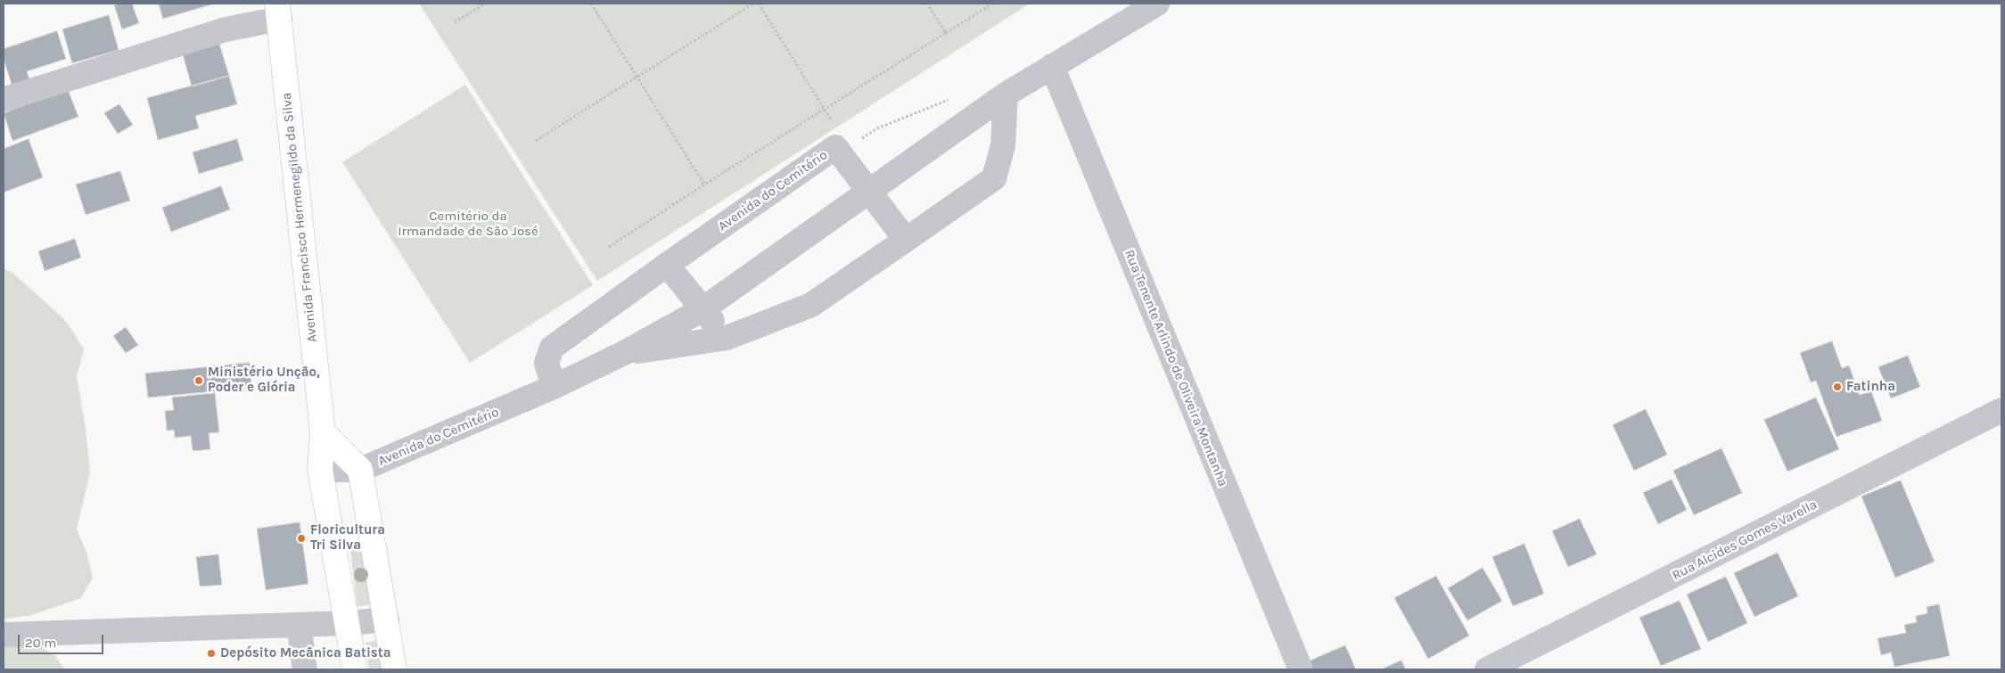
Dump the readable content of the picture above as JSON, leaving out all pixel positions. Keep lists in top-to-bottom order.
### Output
{
  "streets": {
    "main road": ["Avenida Francisco Hermenegildo da Silva"],
    "street": ["Avenida do Cemitério", "Rua Tenente Arlindo de Oliveira Montanha", "Rua Alcides Gomes Varella"]
  },
  "crossings": [
    ["Avenida do Cemitério", "Avenida Francisco Hermenegildo da Silva"],
    ["Avenida do Cemitério", "Rua Tenente Arlindo de Oliveira Montanha"]
  ],
  "parks": ["Cemitério da Irmandade de São José"],
  "places": [
    "Ministério Unção, Poder e Glória",
    "Fatinha",
    "Floricultura Tri Silva",
    "Depósito Mecânica Batista"
  ],
  "scale_bar": "20 m"
}
